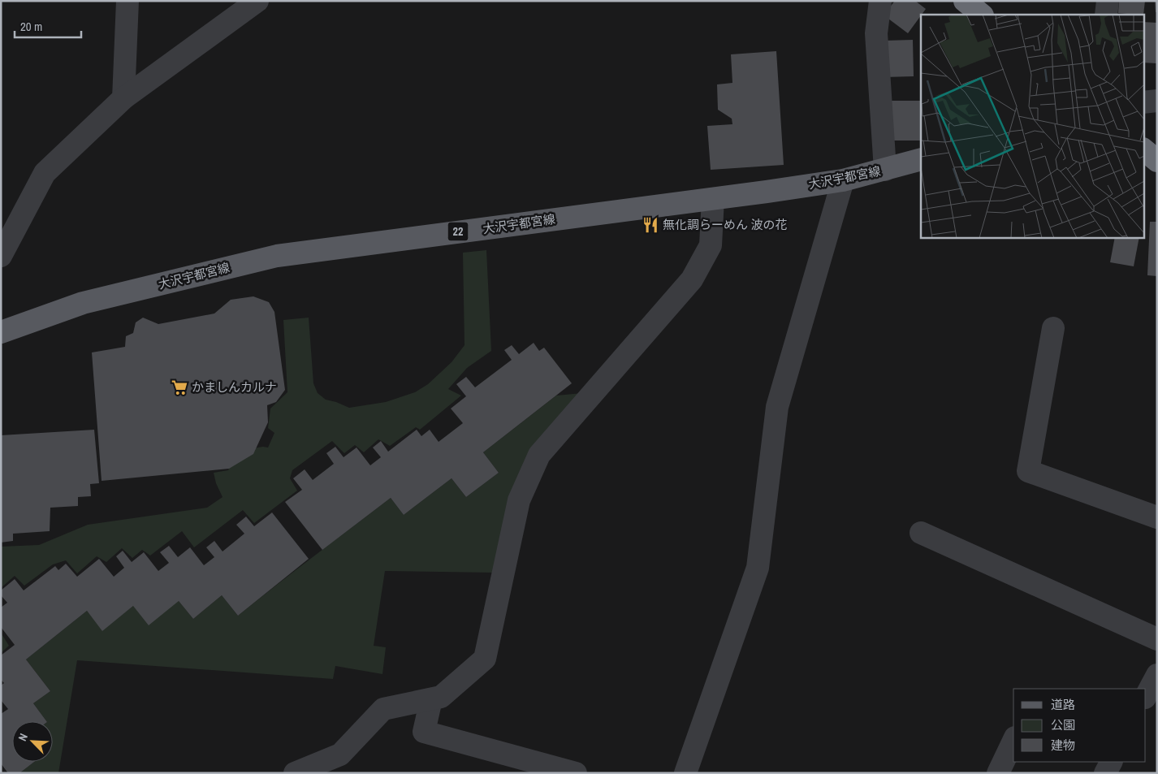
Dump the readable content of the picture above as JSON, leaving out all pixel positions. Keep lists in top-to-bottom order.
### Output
{
  "streets": {
    "main road": ["大沢宇都宮線", "22"]
  },
  "places": {
    "restaurant": ["無化調らーめん 波の花"],
    "supermarket": ["かましんカルナ"]
  },
  "legend": ["道路", "公園", "建物"],
  "scale_bar": "20 m",
  "north": "top left"
}
